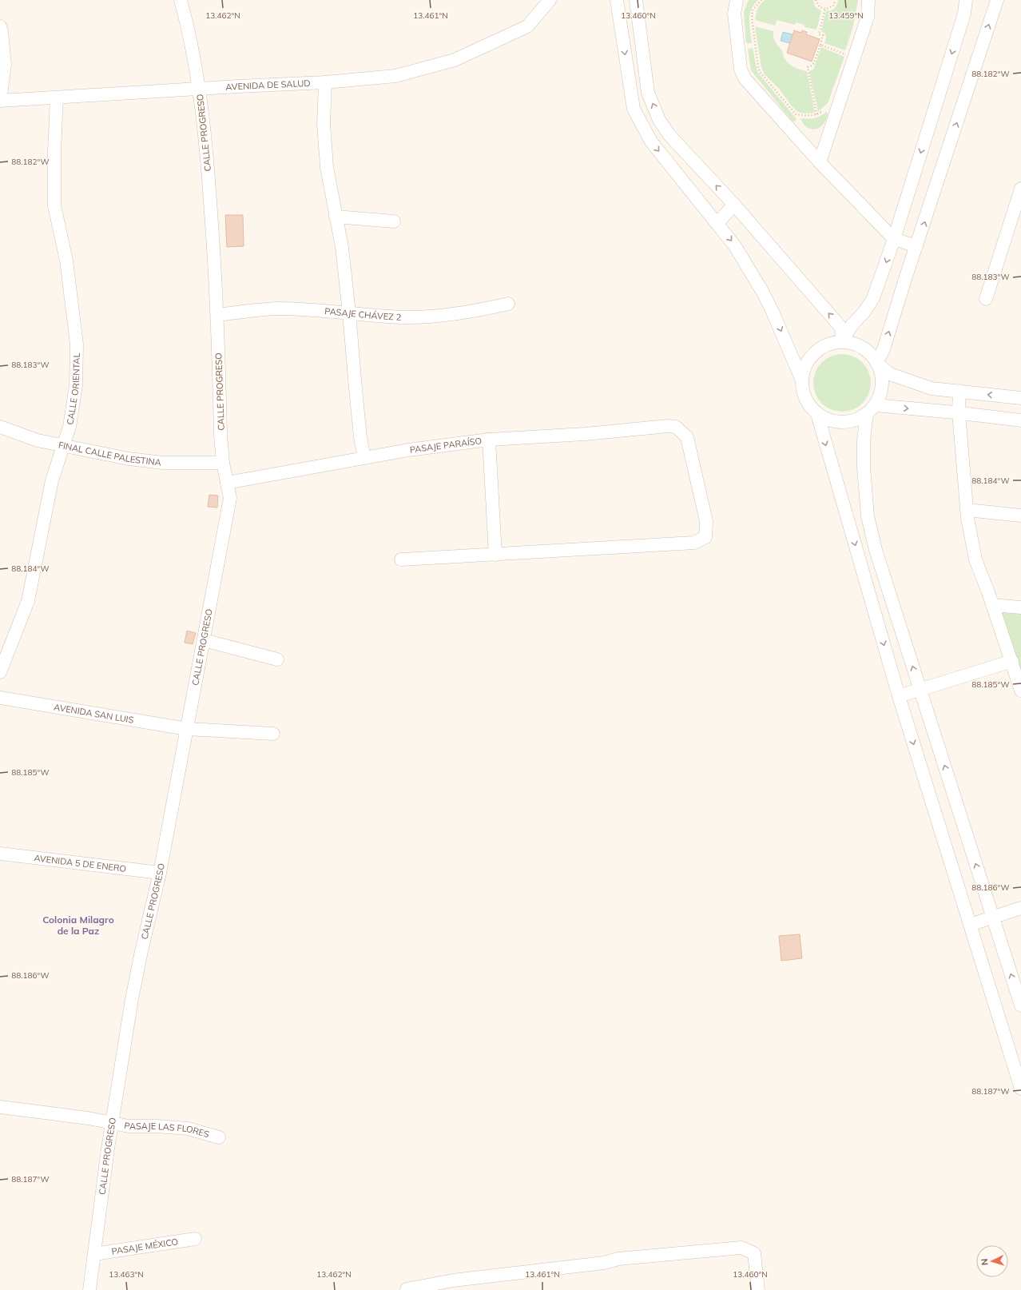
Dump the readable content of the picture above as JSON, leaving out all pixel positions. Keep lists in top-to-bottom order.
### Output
{
  "streets": {
    "street": [
      "AVENIDA DE SALUD",
      "CALLE PROGRESO",
      "PASAJE CHÁVEZ 2",
      "CALLE ORIENTAL",
      "PASAJE PARAÍSO",
      "FINAL CALLE PALESTINA",
      "AVENIDA SAN LUIS",
      "AVENIDA 5 DE ENERO",
      "PASAJE LAS FLORES",
      "PASAJE MÉXICO"
    ]
  },
  "crossings": [
    ["AVENIDA DE SALUD", "CALLE PROGRESO"],
    ["AVENIDA DE SALUD", "CALLE ORIENTAL"],
    ["CALLE PROGRESO", "PASAJE CHÁVEZ 2"],
    ["CALLE PROGRESO", "PASAJE PARAÍSO"],
    ["CALLE PROGRESO", "FINAL CALLE PALESTINA"],
    ["CALLE PROGRESO", "AVENIDA SAN LUIS"],
    ["CALLE PROGRESO", "AVENIDA 5 DE ENERO"],
    ["CALLE PROGRESO", "PASAJE LAS FLORES"],
    ["CALLE PROGRESO", "PASAJE MÉXICO"],
    ["CALLE ORIENTAL", "FINAL CALLE PALESTINA"]
  ],
  "districts": ["Colonia Milagro de la Paz"],
  "north": "left",
  "coordinates": [
    "13.462°N",
    "13.461°N",
    "13.460°N",
    "13.459°N",
    "88.182°W",
    "88.183°W",
    "88.184°W",
    "88.185°W",
    "88.186°W",
    "88.187°W",
    "13.463°N"
  ]
}
